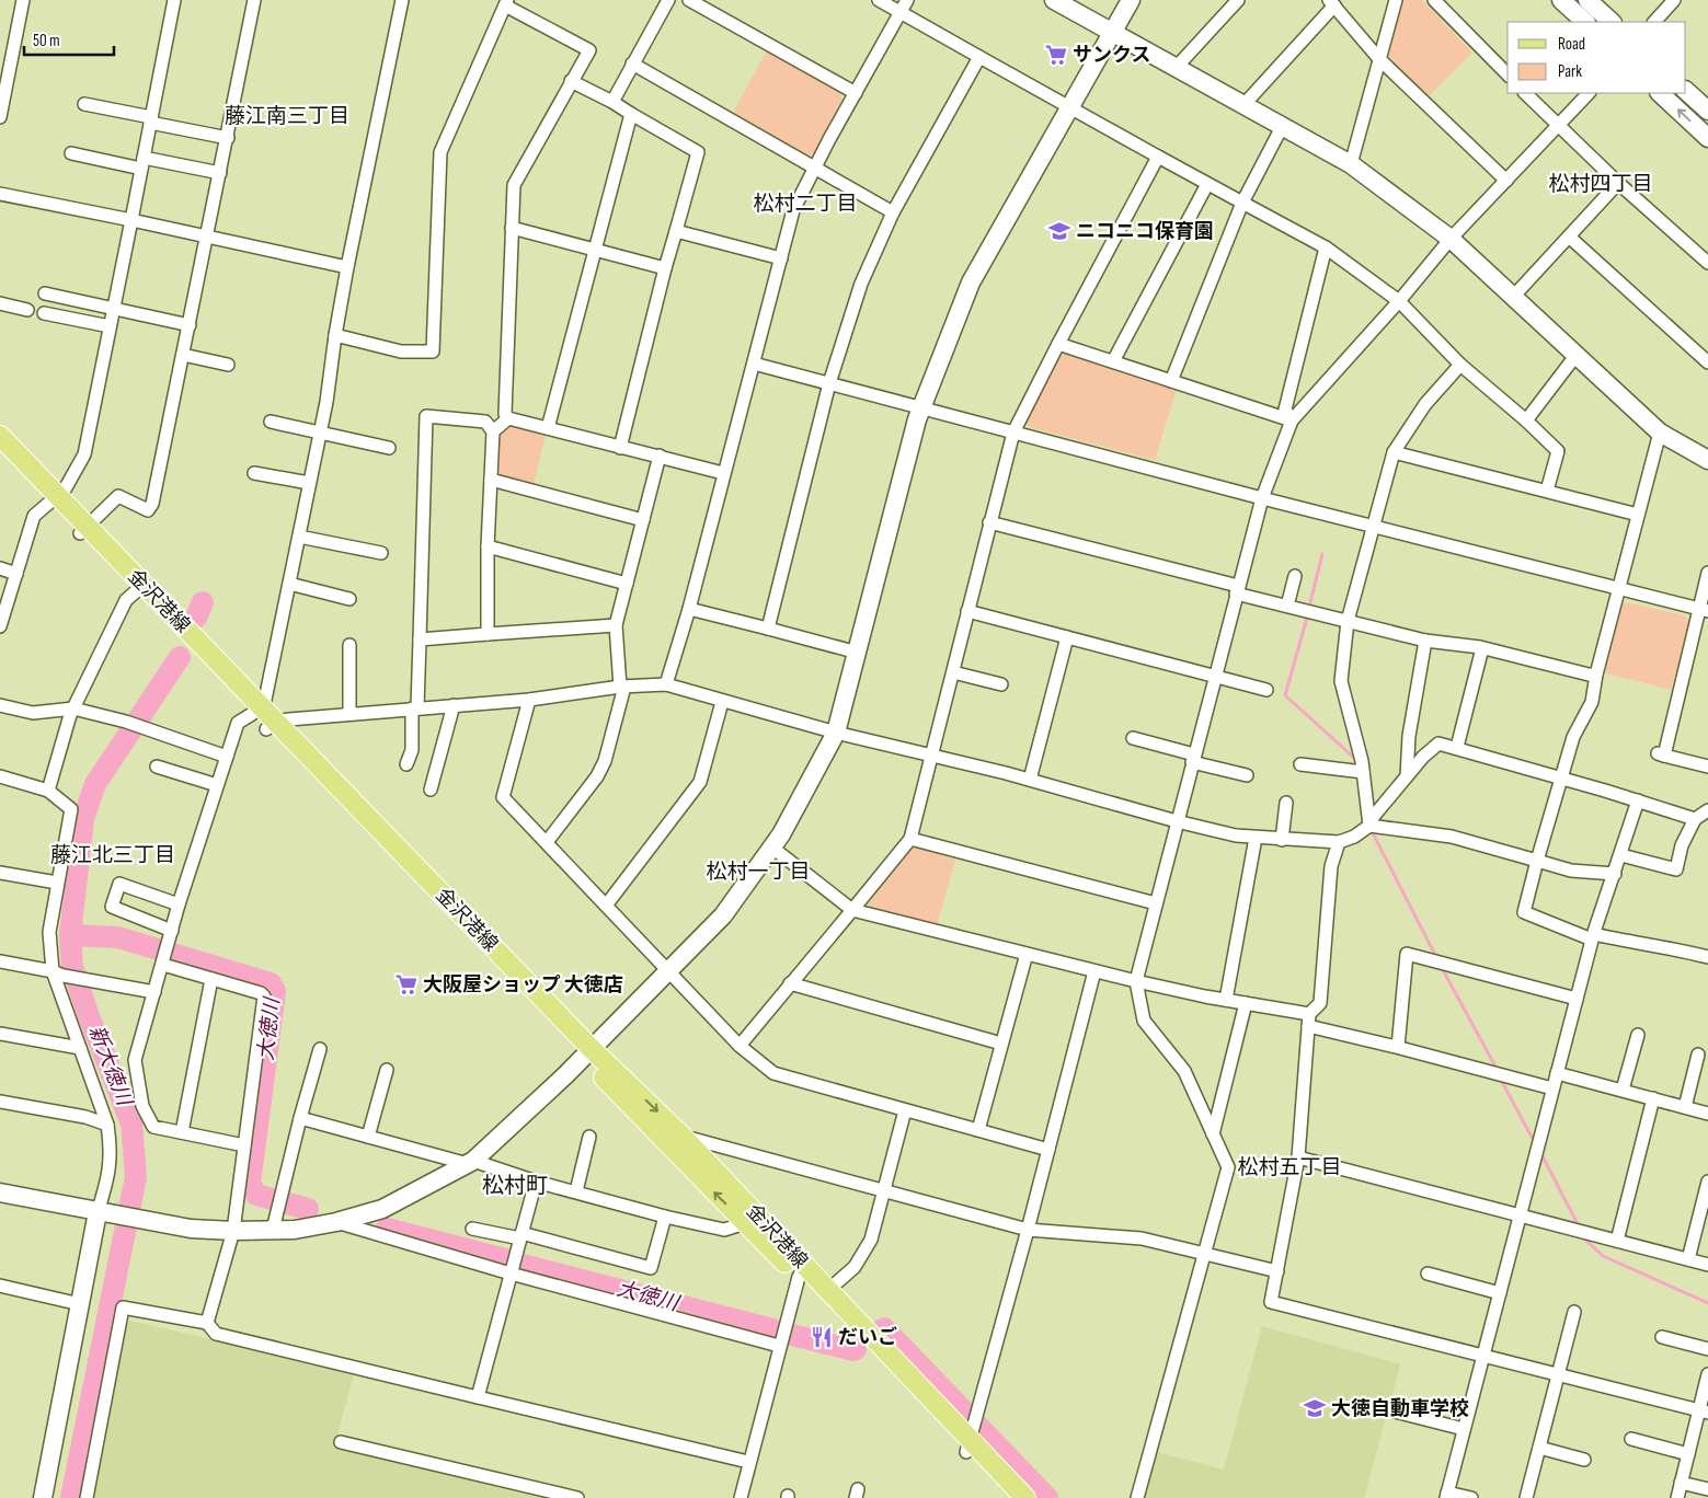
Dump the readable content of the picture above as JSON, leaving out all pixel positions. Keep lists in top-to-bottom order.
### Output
{
  "streets": {
    "main road": ["金沢港線"]
  },
  "districts": [
    "藤江南三丁目",
    "松村四丁目",
    "松村二丁目",
    "藤江北三丁目",
    "松村一丁目",
    "松村五丁目",
    "松村町"
  ],
  "water": ["大徳川", "新大徳川"],
  "places": {
    "supermarket": ["サンクス", "大阪屋ショップ 大徳店"],
    "school or university": ["ニコニコ保育園", "大徳自動車学校"],
    "restaurant": ["だいご"]
  },
  "legend": ["Road", "Park"],
  "scale_bar": "50 m"
}
